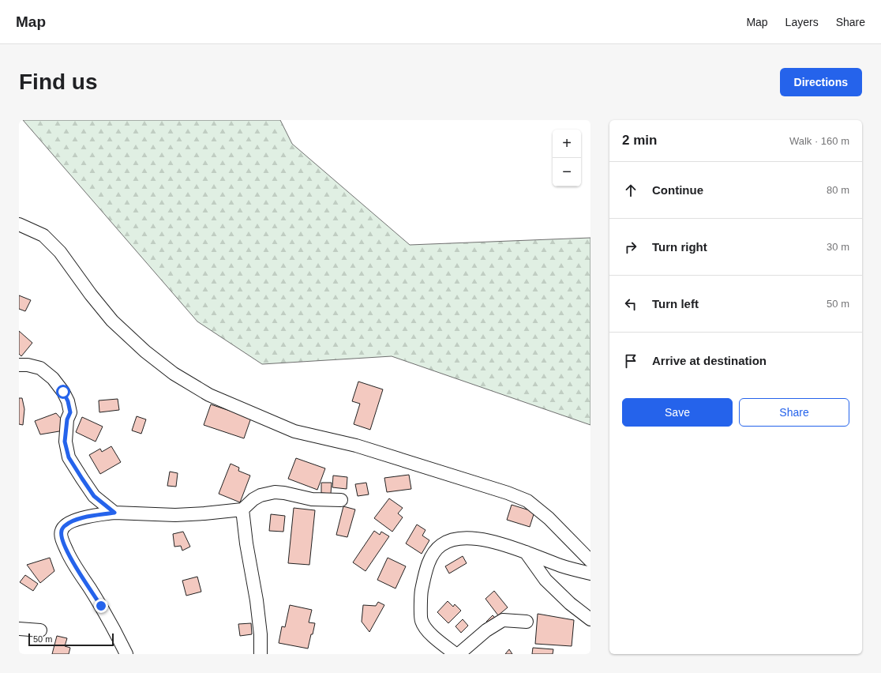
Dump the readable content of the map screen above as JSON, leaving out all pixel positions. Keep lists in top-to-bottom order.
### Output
{
  "scale_bar": "50 m",
  "page": {
    "header": "Map",
    "nav": ["Map", "Layers", "Share"],
    "buttons": [
      "Directions",
      ["Save", "Share"]
    ],
    "title": "Find us",
    "heading": ["2 min", "Walk · 160 m"],
    "map_buttons": ["+", "−"],
    "list": [
      ["Continue", "80 m"],
      ["Turn right", "30 m"],
      ["Turn left", "50 m"],
      "Arrive at destination"
    ],
    "scale": "50 m"
  }
}
